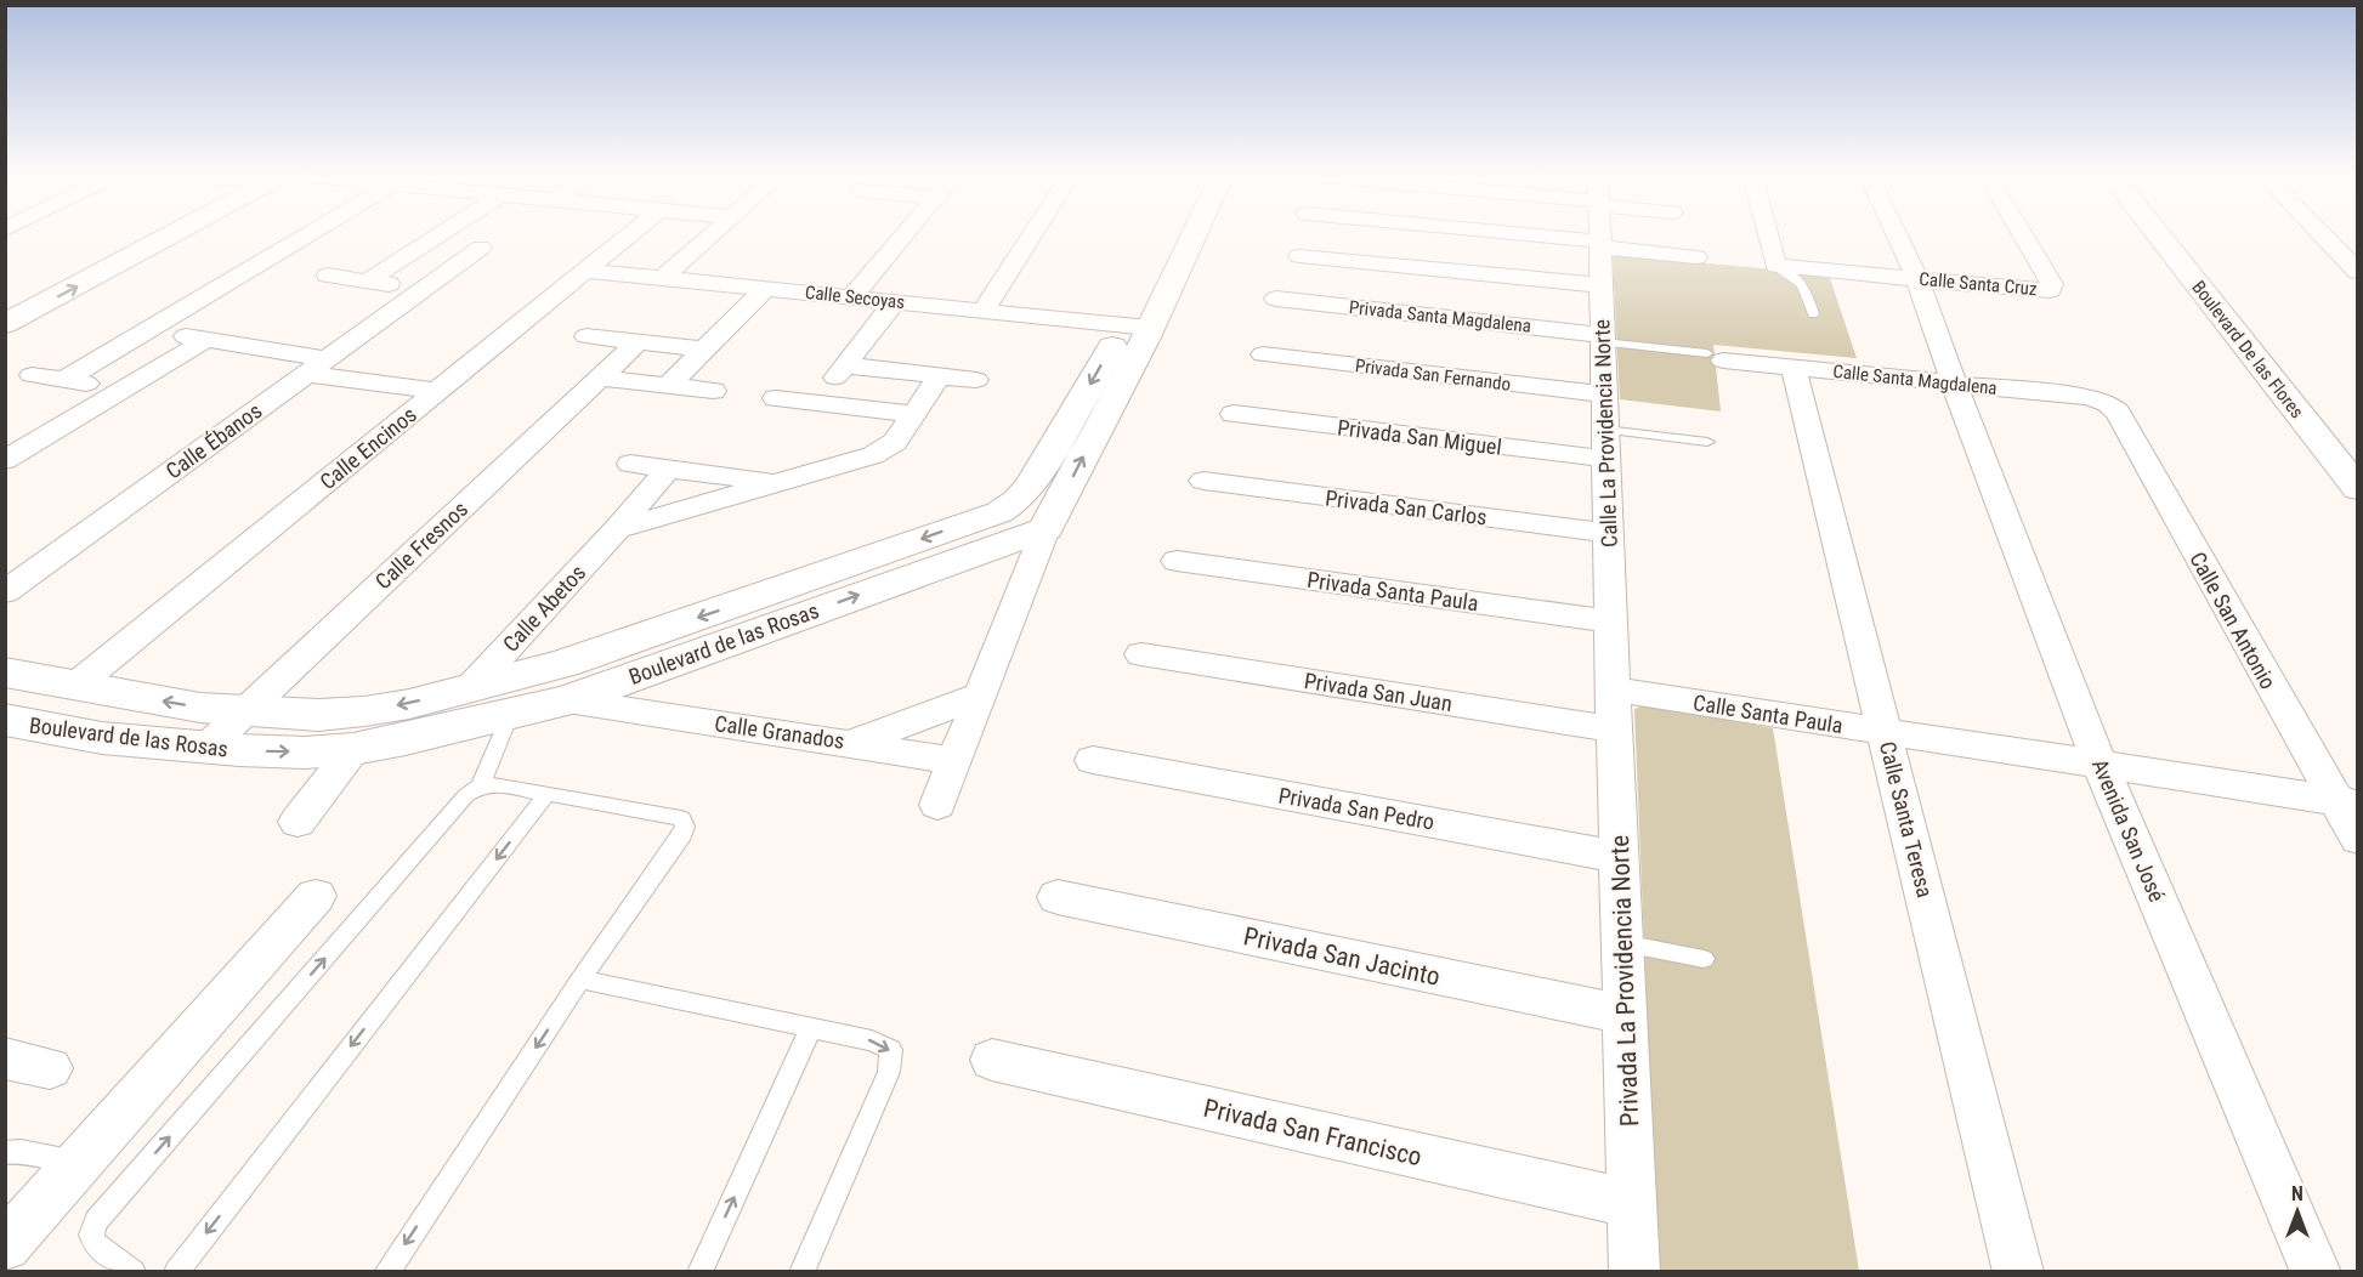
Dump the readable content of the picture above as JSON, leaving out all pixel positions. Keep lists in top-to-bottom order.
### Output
{
  "streets": {
    "street": [
      "Calle Santa Cruz",
      "Calle Secoyas",
      "Privada Santa Magdalena",
      "Boulevard De las Flores",
      "Privada San Fernando",
      "Calle Santa Magdalena",
      "Calle La Providencia Norte",
      "Privada San Miguel",
      "Calle Ébanos",
      "Calle Encinos",
      "Privada San Carlos",
      "Calle Fresnos",
      "Privada Santa Paula",
      "Calle Abetos",
      "Calle San Antonio",
      "Boulevard de las Rosas",
      "Privada San Juan",
      "Calle Santa Paula",
      "Calle Granados",
      "Privada San Pedro",
      "Calle Santa Teresa",
      "Avenida San José",
      "Privada San Jacinto",
      "Privada La Providencia Norte",
      "Privada San Francisco"
    ]
  },
  "crossings": [
    ["Calle Santa Cruz", "Avenida San José"],
    ["Calle Secoyas", "Calle Encinos"],
    ["Calle Secoyas", "Boulevard de las Rosas"],
    ["Privada Santa Magdalena", "Calle La Providencia Norte"],
    ["Privada San Fernando", "Calle La Providencia Norte"],
    ["Calle Santa Magdalena", "Calle San Antonio"],
    ["Calle Santa Magdalena", "Calle Santa Teresa"],
    ["Calle Santa Magdalena", "Avenida San José"],
    ["Calle La Providencia Norte", "Privada San Miguel"],
    ["Calle La Providencia Norte", "Privada San Carlos"],
    ["Calle La Providencia Norte", "Privada Santa Paula"],
    ["Calle La Providencia Norte", "Privada San Juan"],
    ["Calle La Providencia Norte", "Calle Santa Paula"],
    ["Calle La Providencia Norte", "Privada La Providencia Norte"],
    ["Calle Encinos", "Boulevard de las Rosas"],
    ["Calle Fresnos", "Boulevard de las Rosas"],
    ["Calle Abetos", "Boulevard de las Rosas"],
    ["Calle San Antonio", "Calle Santa Paula"],
    ["Boulevard de las Rosas", "Calle Granados"],
    ["Privada San Juan", "Calle Santa Paula"],
    ["Privada San Juan", "Privada La Providencia Norte"],
    ["Calle Santa Paula", "Calle Santa Teresa"],
    ["Calle Santa Paula", "Avenida San José"],
    ["Calle Santa Paula", "Privada La Providencia Norte"],
    ["Privada San Pedro", "Privada La Providencia Norte"],
    ["Privada San Jacinto", "Privada La Providencia Norte"],
    ["Privada La Providencia Norte", "Privada San Francisco"]
  ],
  "north": "top"
}
